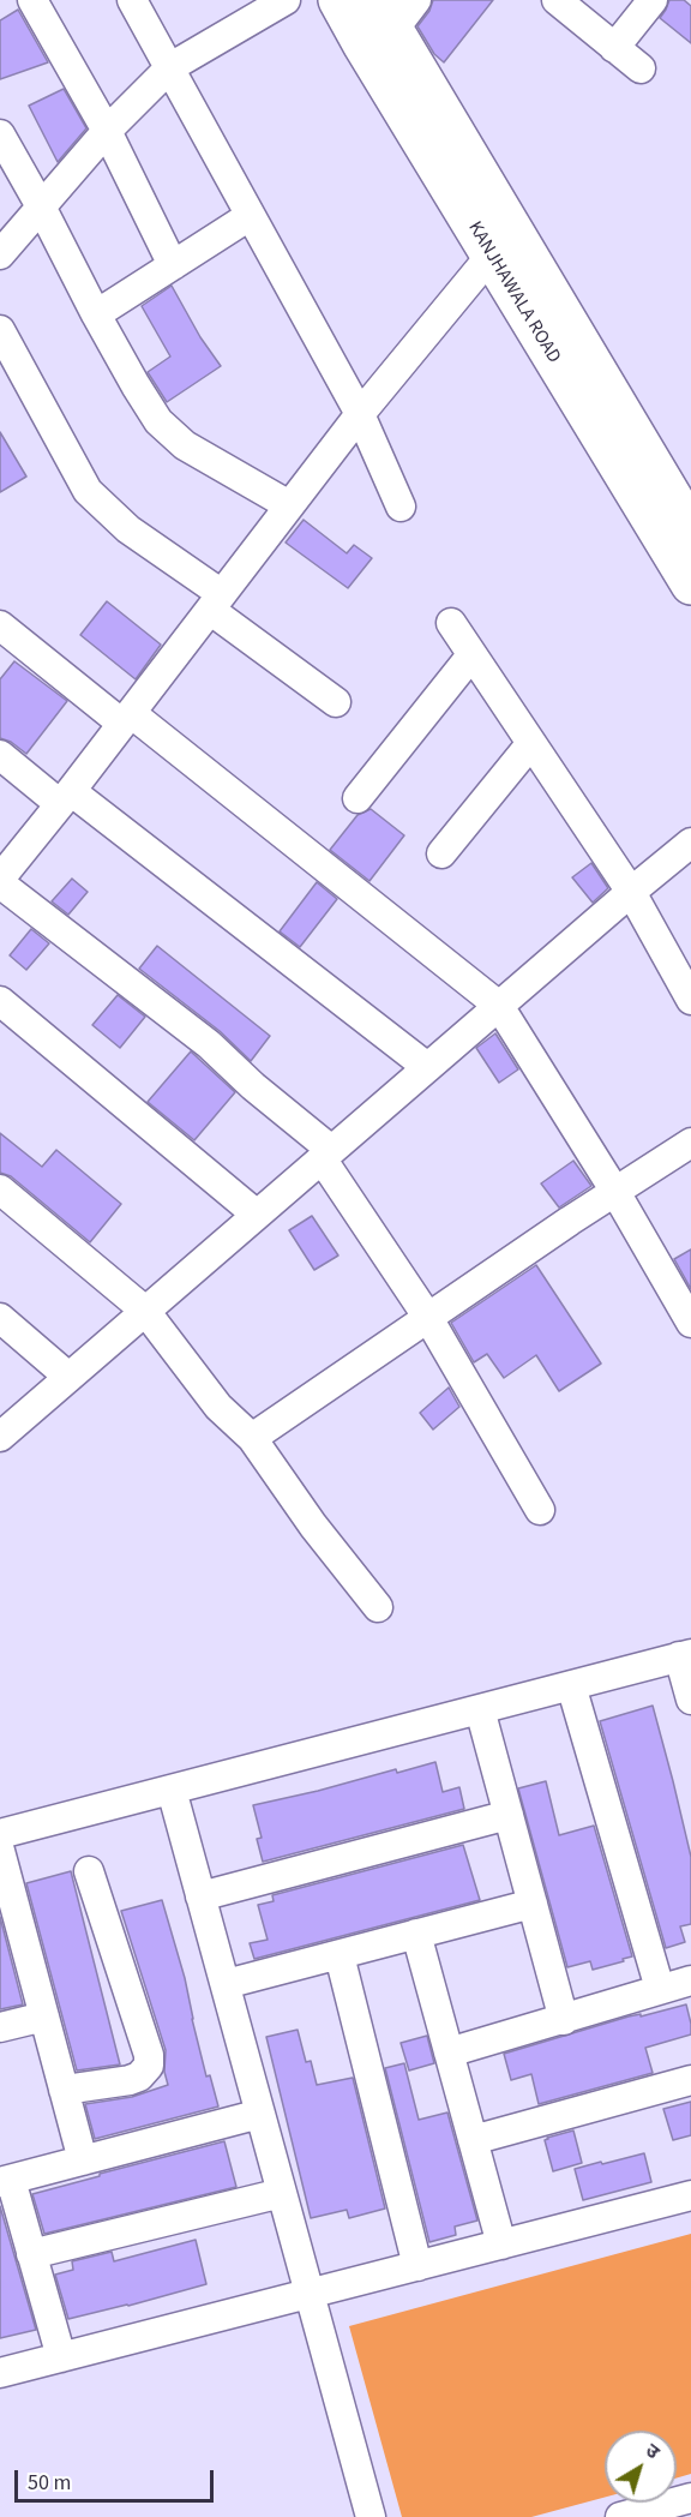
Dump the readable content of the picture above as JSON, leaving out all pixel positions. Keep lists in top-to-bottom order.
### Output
{
  "streets": {
    "main road": ["KANJHAWALA ROAD"]
  },
  "scale_bar": "50 m",
  "north": "top right"
}
